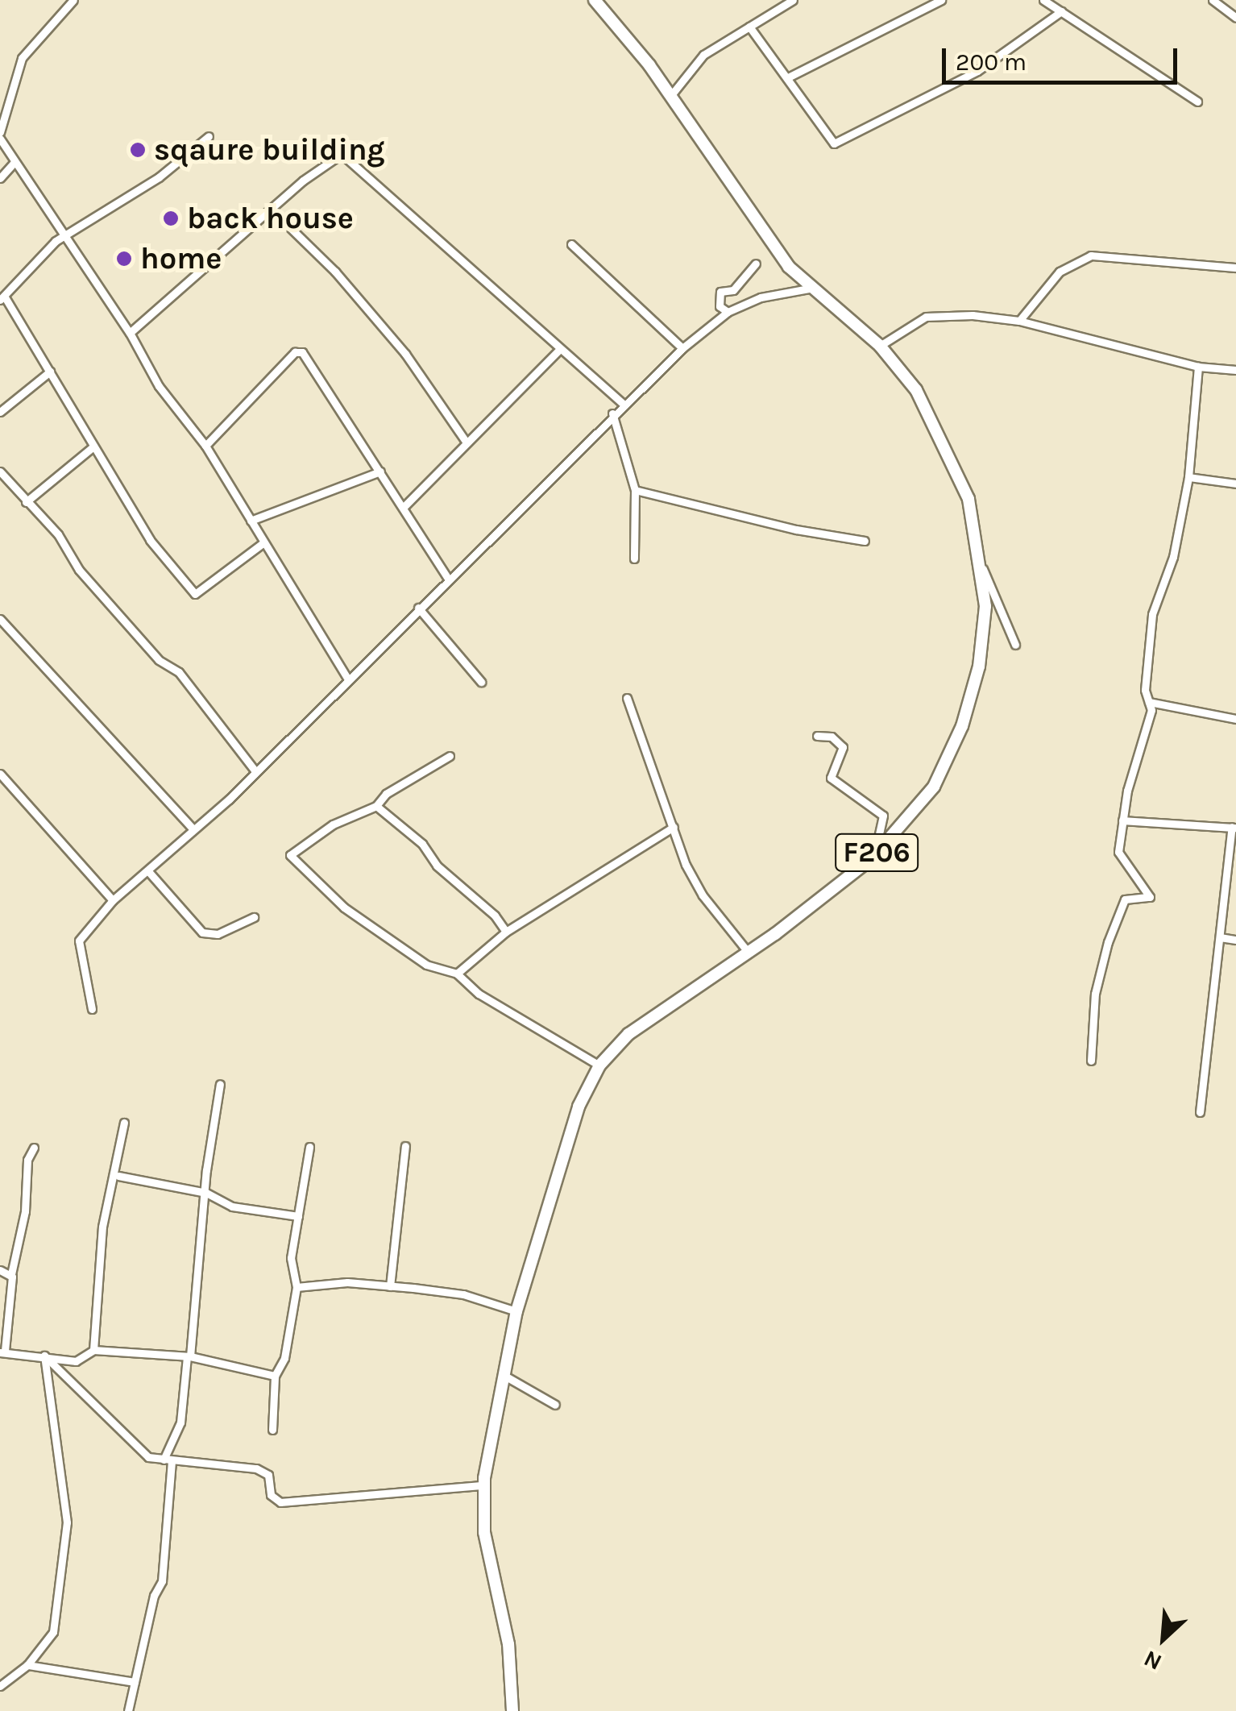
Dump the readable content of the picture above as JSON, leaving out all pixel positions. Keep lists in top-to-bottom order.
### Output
{
  "streets": {
    "main road": ["F206"]
  },
  "places": ["sqaure building", "back house", "home"],
  "scale_bar": "200 m",
  "north": "bottom left"
}
